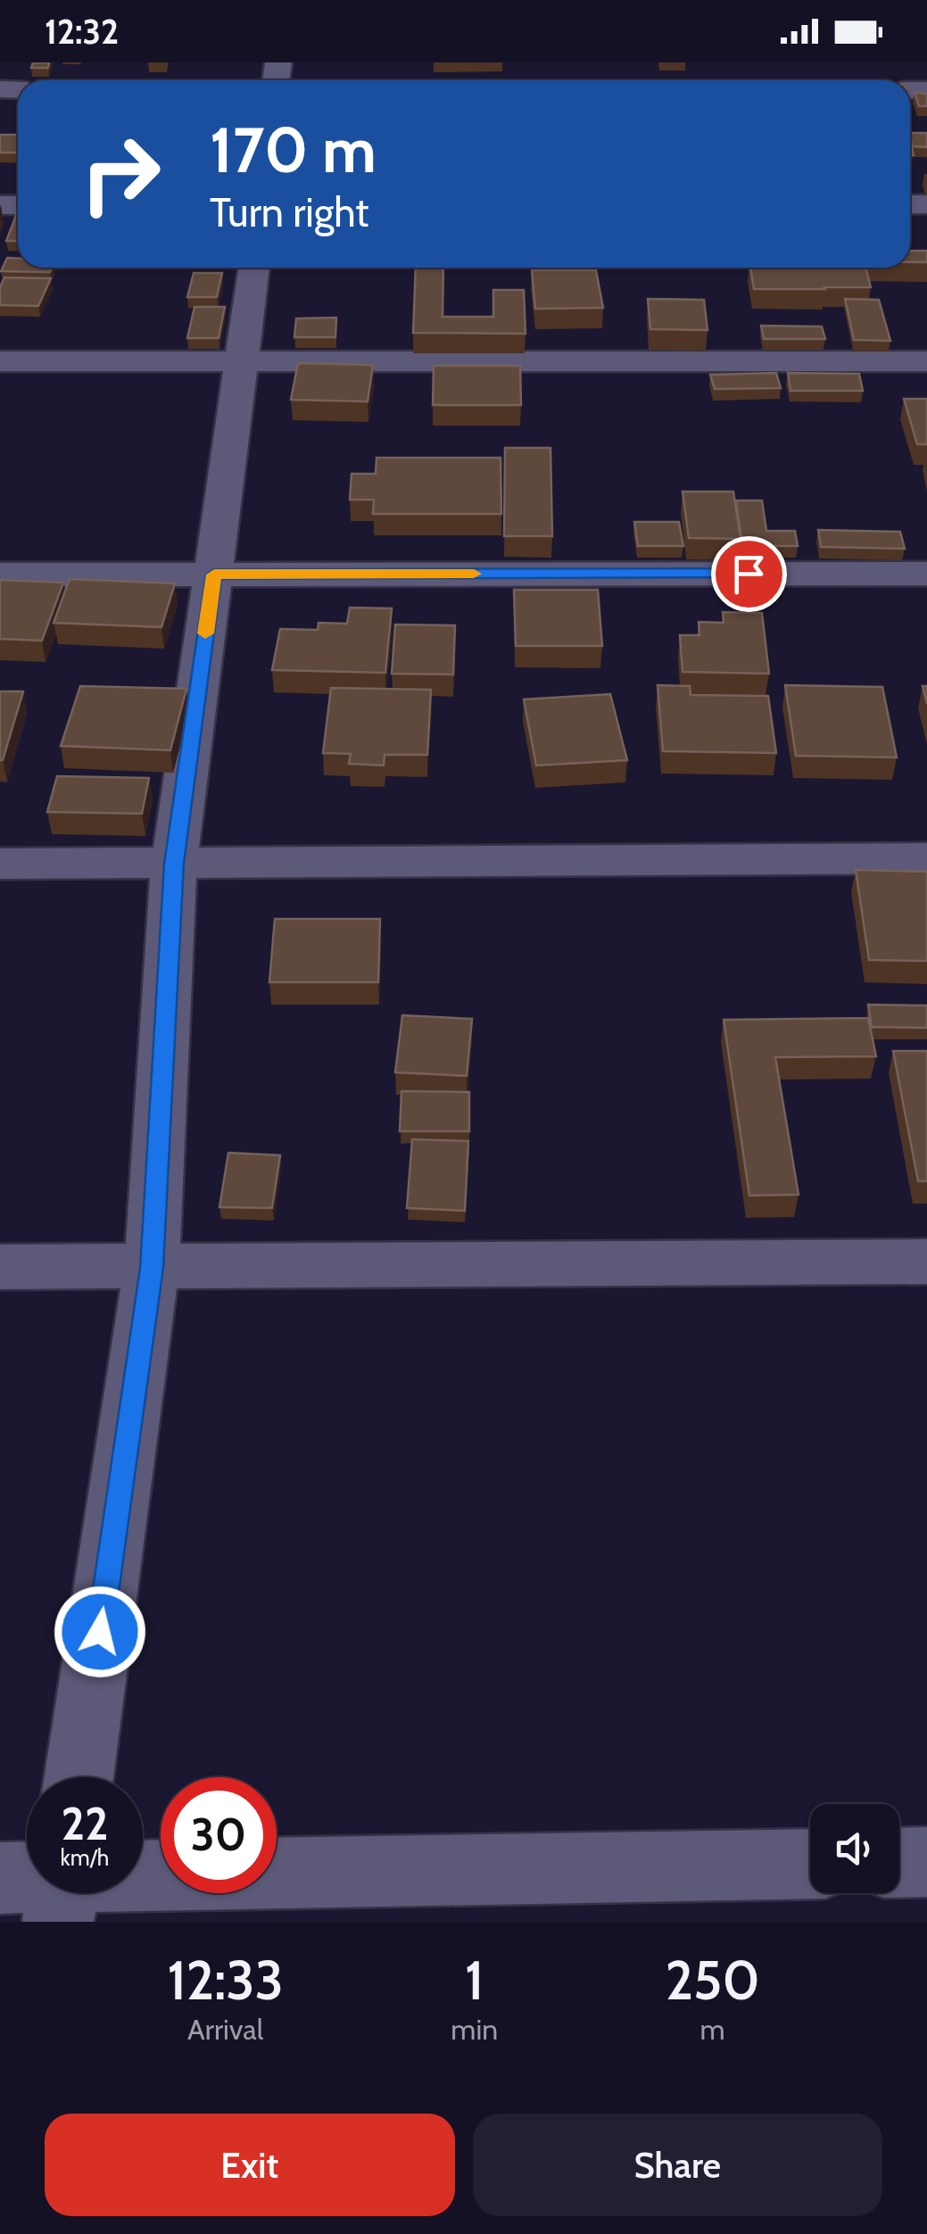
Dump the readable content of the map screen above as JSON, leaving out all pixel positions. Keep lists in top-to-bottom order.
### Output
{
  "page": {
    "status": "12:32",
    "turn": ["170 m", "Turn right"],
    "speed": "22 km/h",
    "limit": "30",
    "eta": [
      "12:33",
      "Arrival",
      "1",
      "min",
      "250",
      "m"
    ],
    "buttons": ["Exit", "Share"]
  }
}
